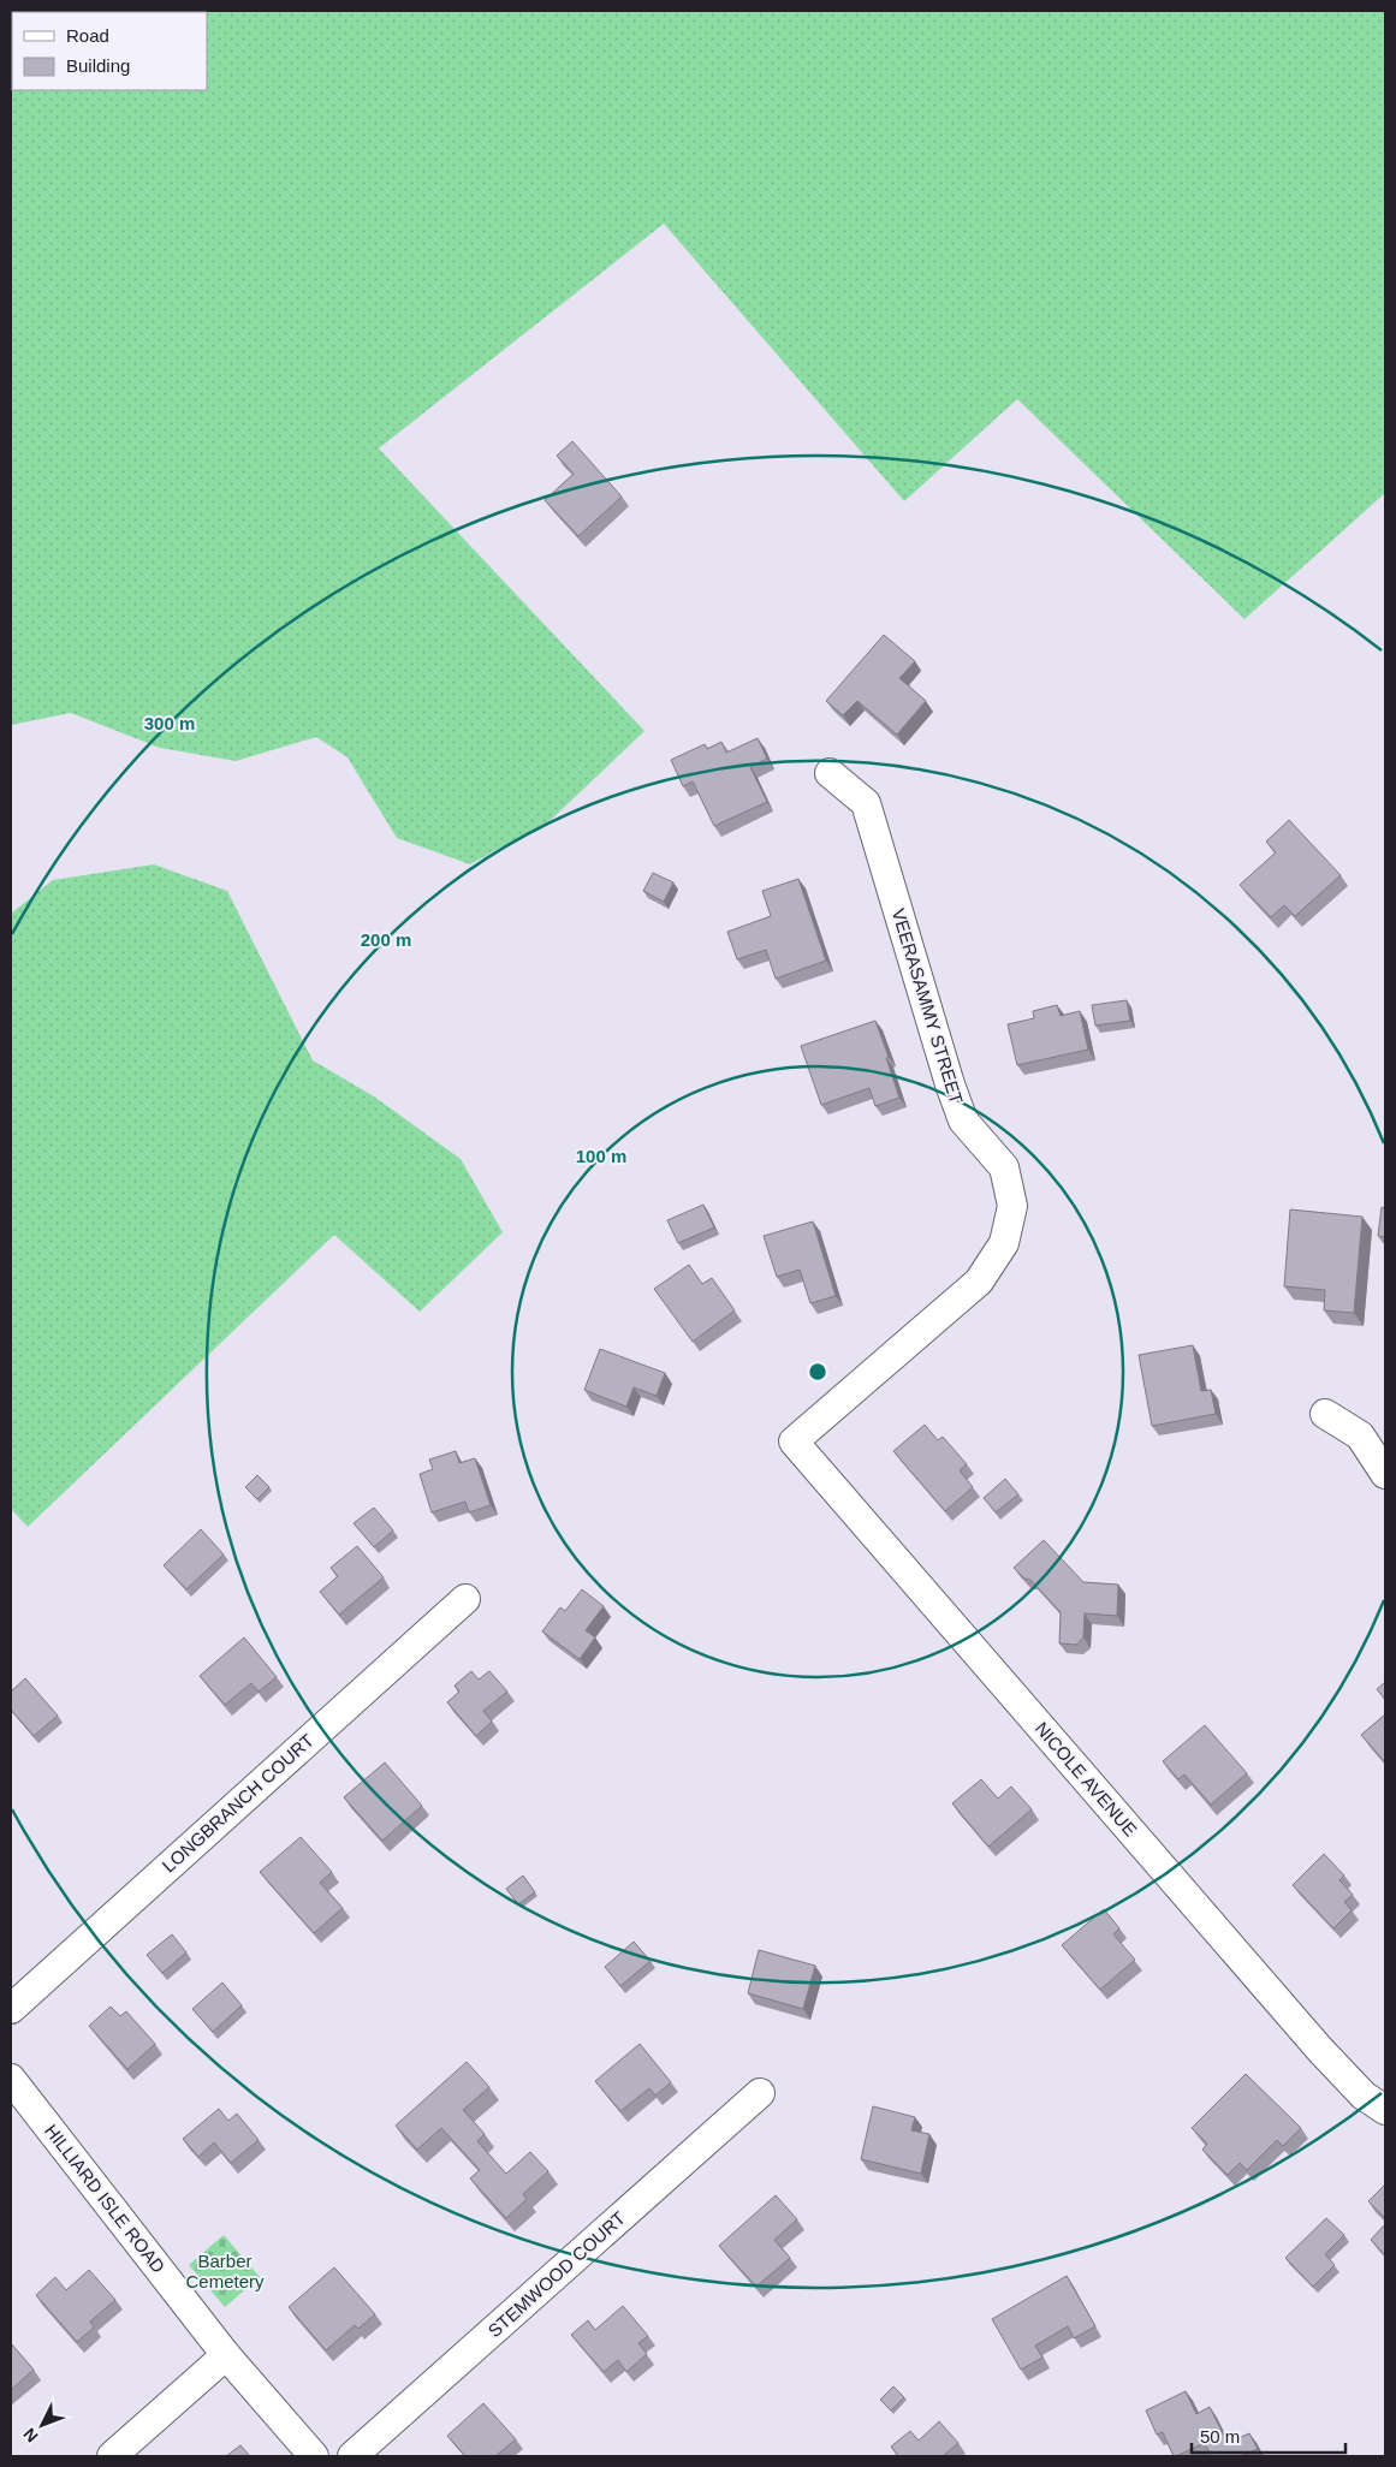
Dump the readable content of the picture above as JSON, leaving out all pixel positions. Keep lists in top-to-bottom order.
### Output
{
  "streets": {
    "street": [
      "VEERASAMMY STREET",
      "NICOLE AVENUE",
      "LONGBRANCH COURT",
      "HILLIARD ISLE ROAD",
      "STEMWOOD COURT"
    ]
  },
  "crossings": [
    ["VEERASAMMY STREET", "NICOLE AVENUE"]
  ],
  "parks": ["Barber Cemetery"],
  "legend": ["Road", "Building"],
  "scale_bar": "50 m",
  "north": "bottom left",
  "rings": ["300 m", "200 m", "100 m"]
}
